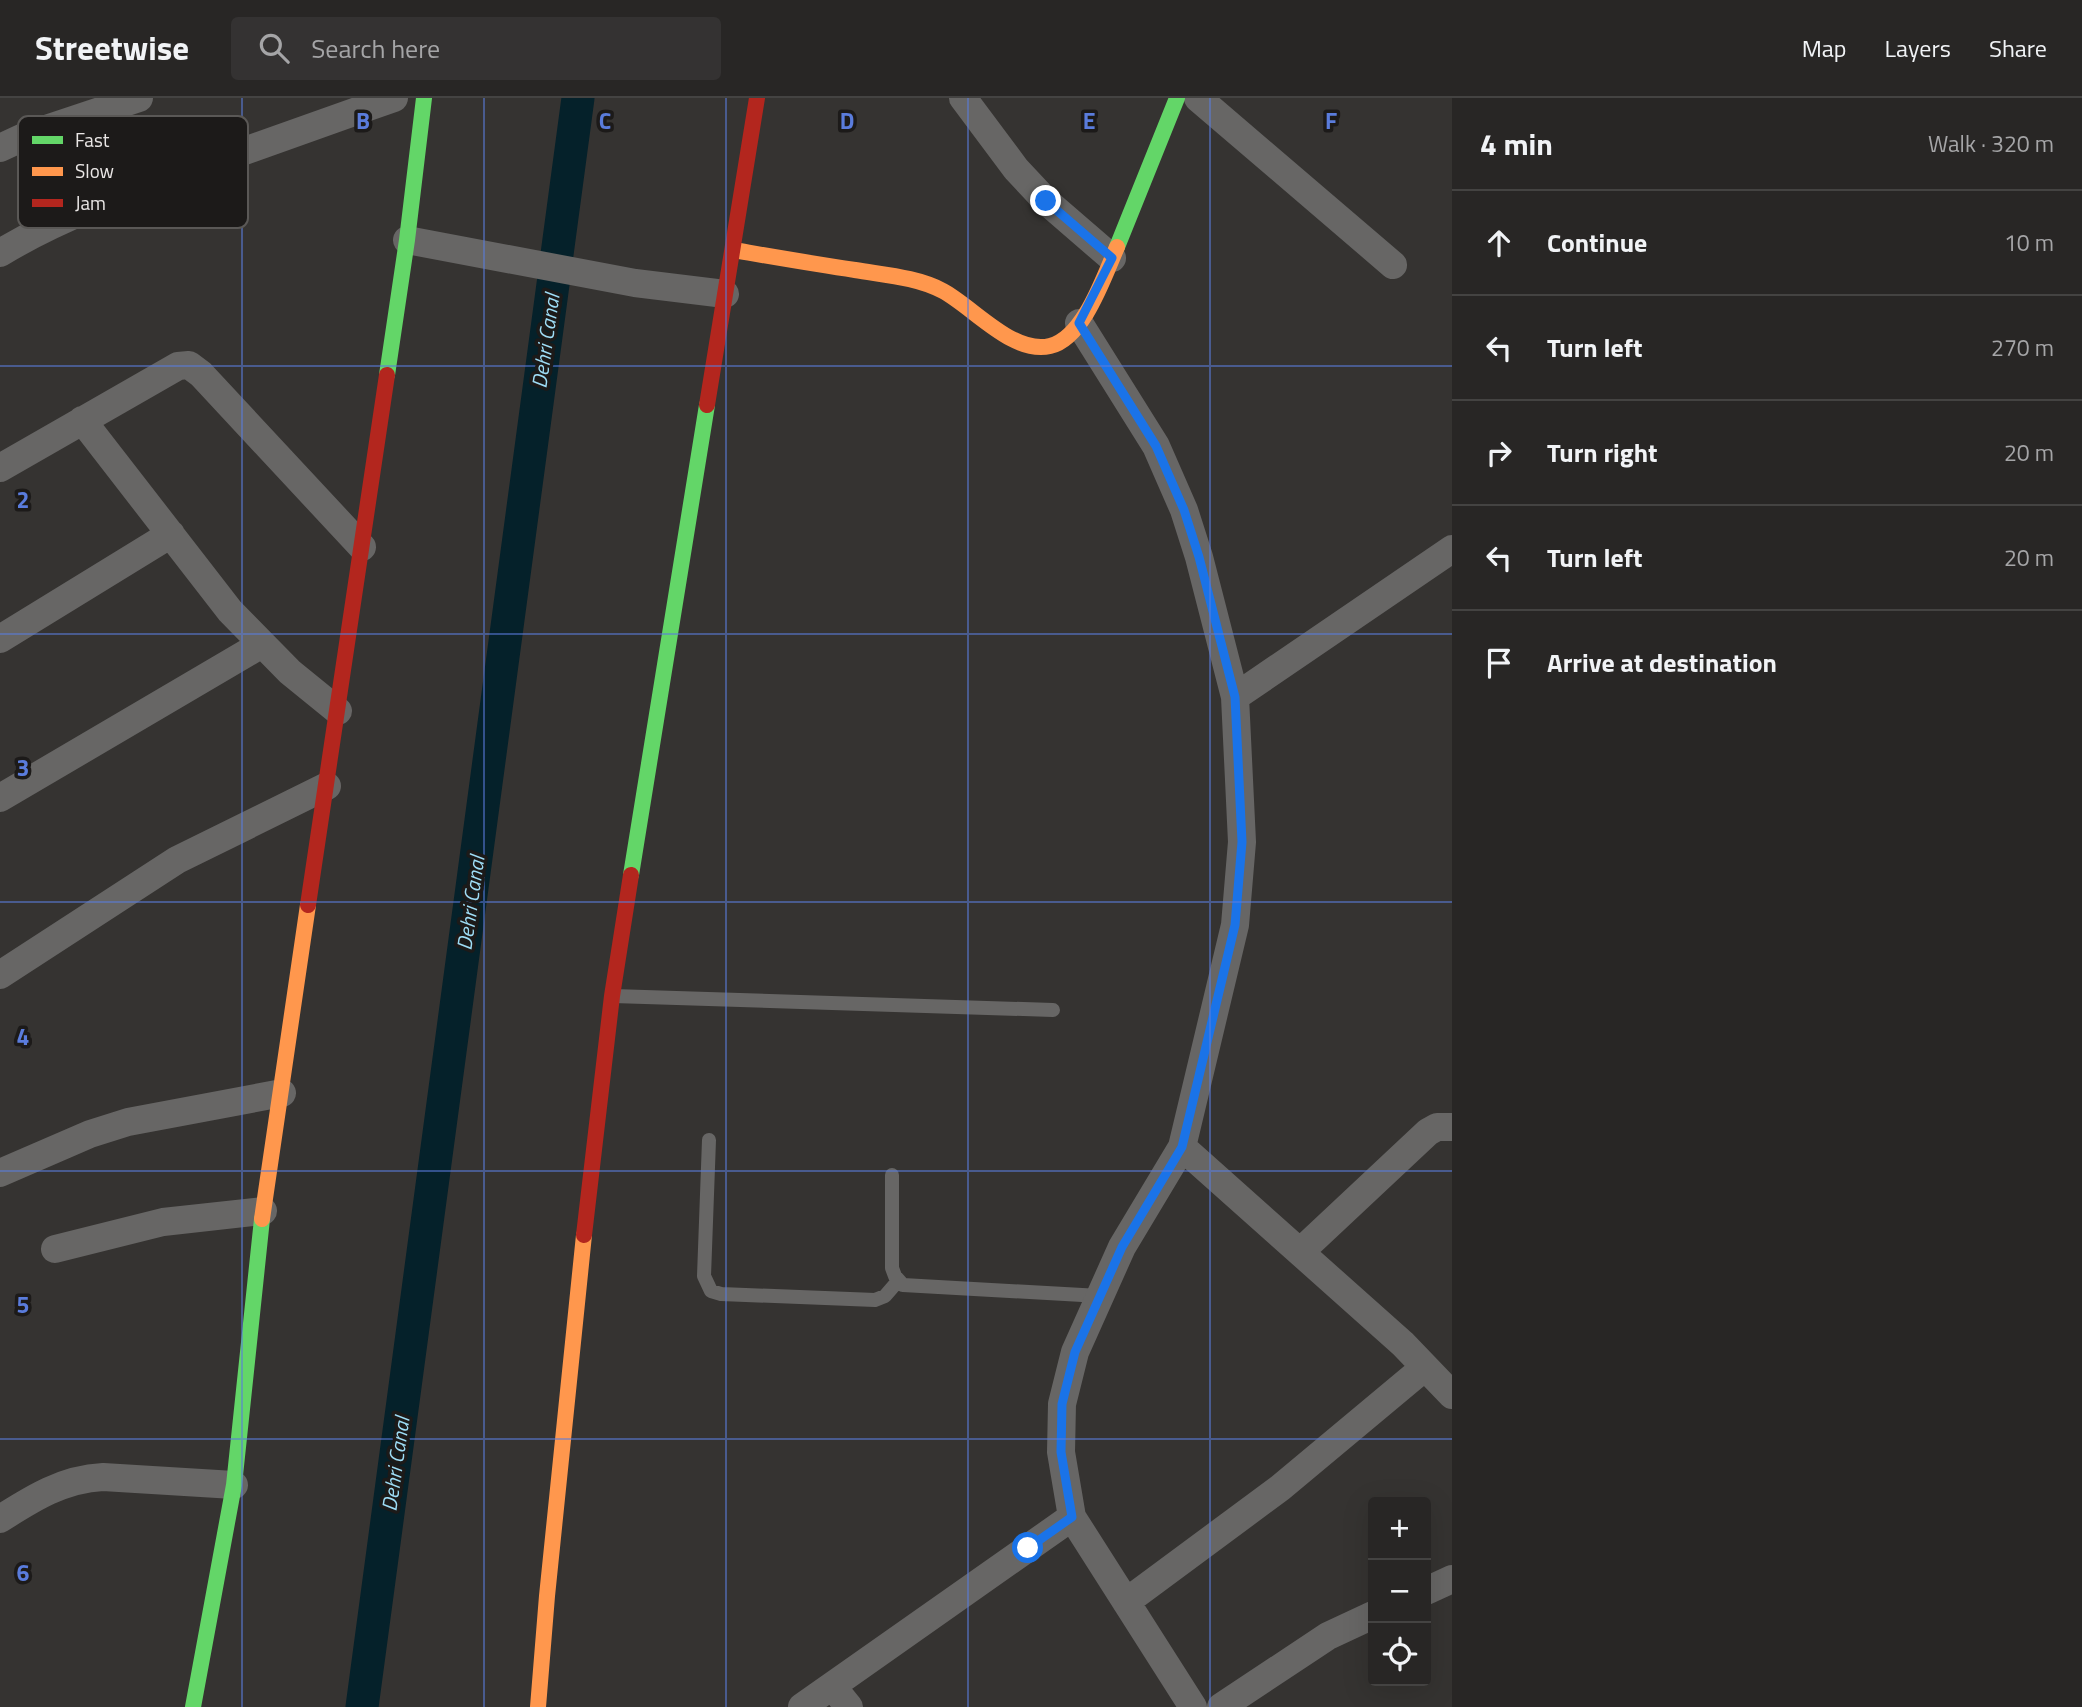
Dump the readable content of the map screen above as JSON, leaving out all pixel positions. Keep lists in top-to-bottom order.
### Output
{
  "water": ["Dehri Canal"],
  "legend": ["Fast", "Slow", "Jam"],
  "page": {
    "header": "Streetwise",
    "search": "Search here",
    "nav": ["Map", "Layers", "Share"],
    "heading": ["4 min", "Walk · 320 m"],
    "list": [
      ["Continue", "10 m"],
      ["Turn left", "270 m"],
      ["Turn right", "20 m"],
      ["Turn left", "20 m"],
      "Arrive at destination"
    ],
    "map_buttons": ["+", "−"]
  },
  "grid": {
    "columns": [
      "B",
      "C",
      "D",
      "E",
      "F"
    ],
    "rows": [
      "2",
      "3",
      "4",
      "5",
      "6"
    ]
  }
}
